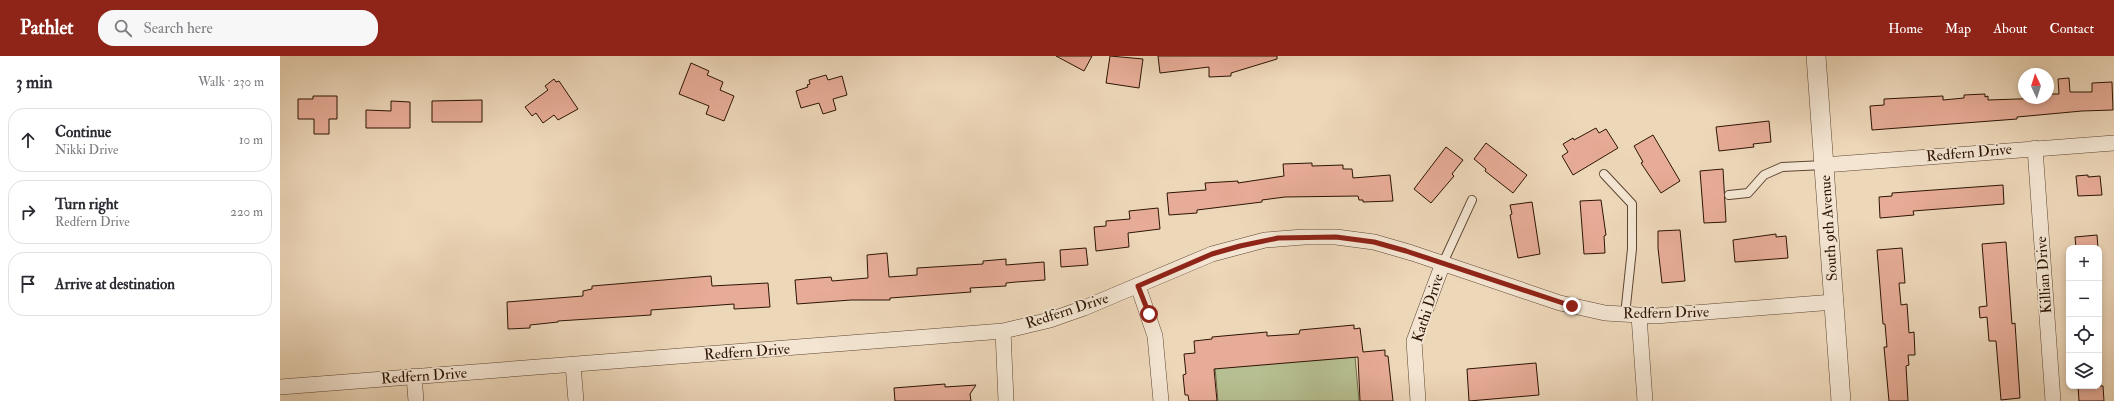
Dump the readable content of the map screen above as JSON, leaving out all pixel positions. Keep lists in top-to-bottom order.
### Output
{
  "streets": {
    "street": [
      "Redfern Drive",
      "South 9th Avenue",
      "Killian Drive",
      "Kathi Drive"
    ]
  },
  "crossings": [
    ["Redfern Drive", "South 9th Avenue"],
    ["Redfern Drive", "Killian Drive"],
    ["Redfern Drive", "Kathi Drive"]
  ],
  "north": "top",
  "page": {
    "header": "Pathlet",
    "search": "Search here",
    "nav": [
      "Home",
      "Map",
      "About",
      "Contact"
    ],
    "heading": ["3 min", "Walk · 230 m"],
    "list": [
      ["Continue", "Nikki Drive", "10 m"],
      ["Turn right", "Redfern Drive", "220 m"],
      "Arrive at destination"
    ],
    "map_buttons": ["+", "−"]
  }
}
